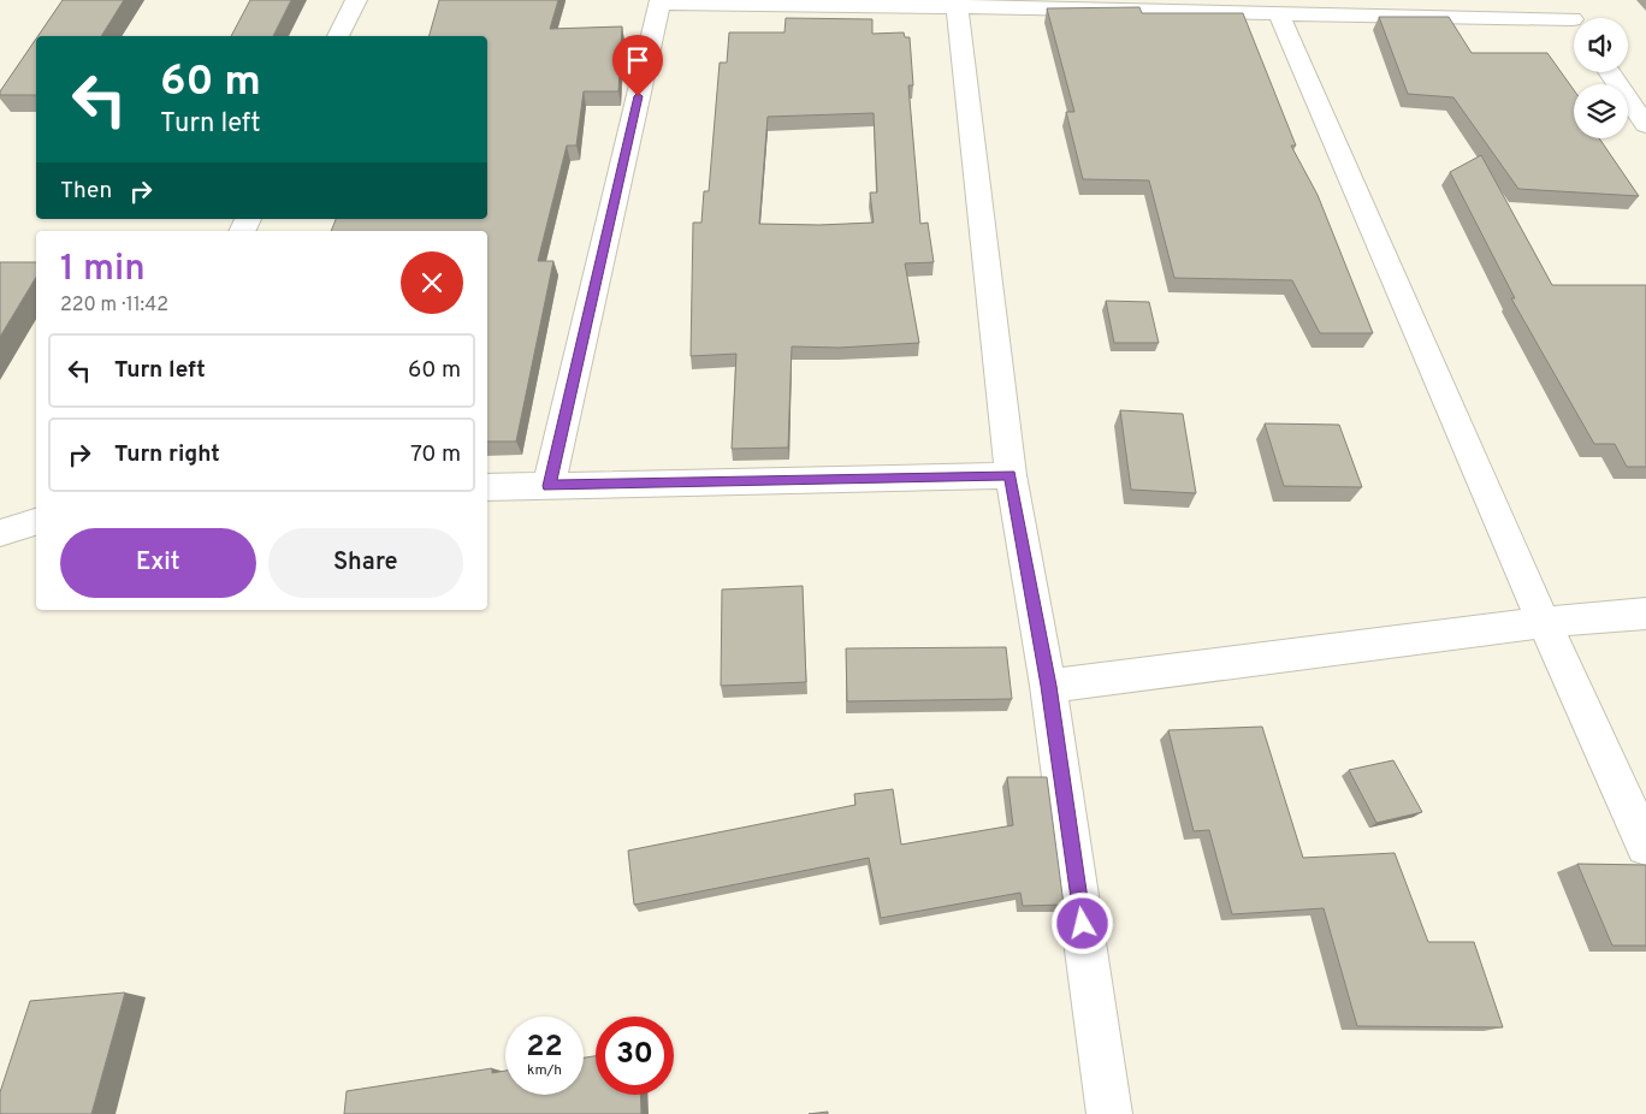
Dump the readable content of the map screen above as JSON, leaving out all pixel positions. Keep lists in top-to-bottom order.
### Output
{
  "page": {
    "turn": ["60 m", "Turn left"],
    "then": "Then",
    "heading": ["1 min", "220 m · 11:42"],
    "list": [
      {
        "name": "Turn left",
        "value": "60 m"
      },
      {
        "name": "Turn right",
        "value": "70 m"
      }
    ],
    "buttons": ["Exit", "Share"],
    "speed": "22 km/h",
    "limit": "30"
  }
}
